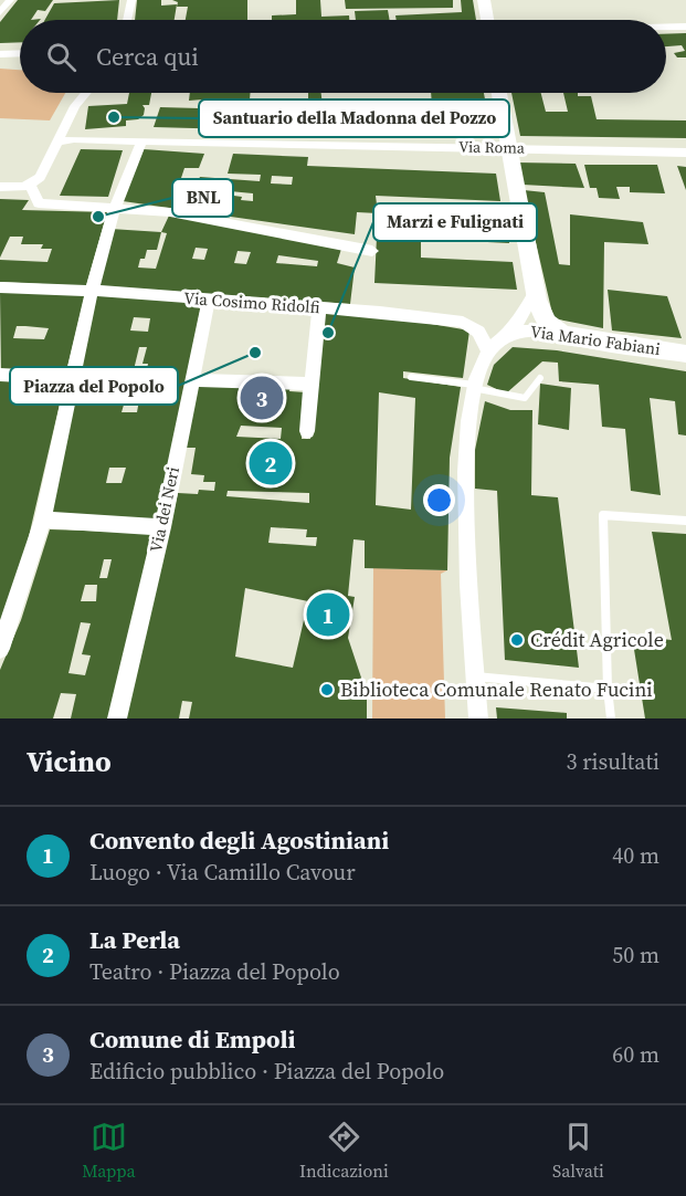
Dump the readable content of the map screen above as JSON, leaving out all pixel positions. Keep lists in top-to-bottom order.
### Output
{
  "streets": {
    "main road": ["Via Mario Fabiani"],
    "street": ["Via Roma", "Via Cosimo Ridolfi", "Via dei Neri"]
  },
  "crossings": [
    ["Via Cosimo Ridolfi", "Via dei Neri"]
  ],
  "places": [
    "Santuario della Madonna del Pozzo",
    "BNL",
    "Marzi e Fulignati",
    "Piazza del Popolo",
    "Crédit Agricole",
    "Biblioteca Comunale Renato Fucini"
  ],
  "page": {
    "search": "Cerca qui",
    "pins": ["3", "2", "1"],
    "heading": ["Vicino", "3 risultati"],
    "list": [
      {
        "mark": "1",
        "name": "Convento degli Agostiniani",
        "note": "Luogo · Via Camillo Cavour",
        "value": "40 m"
      },
      {
        "mark": "2",
        "name": "La Perla",
        "note": "Teatro · Piazza del Popolo",
        "value": "50 m"
      },
      {
        "mark": "3",
        "name": "Comune di Empoli",
        "note": "Edificio pubblico · Piazza del Popolo",
        "value": "60 m"
      }
    ],
    "nav": ["Mappa", "Indicazioni", "Salvati"]
  }
}
